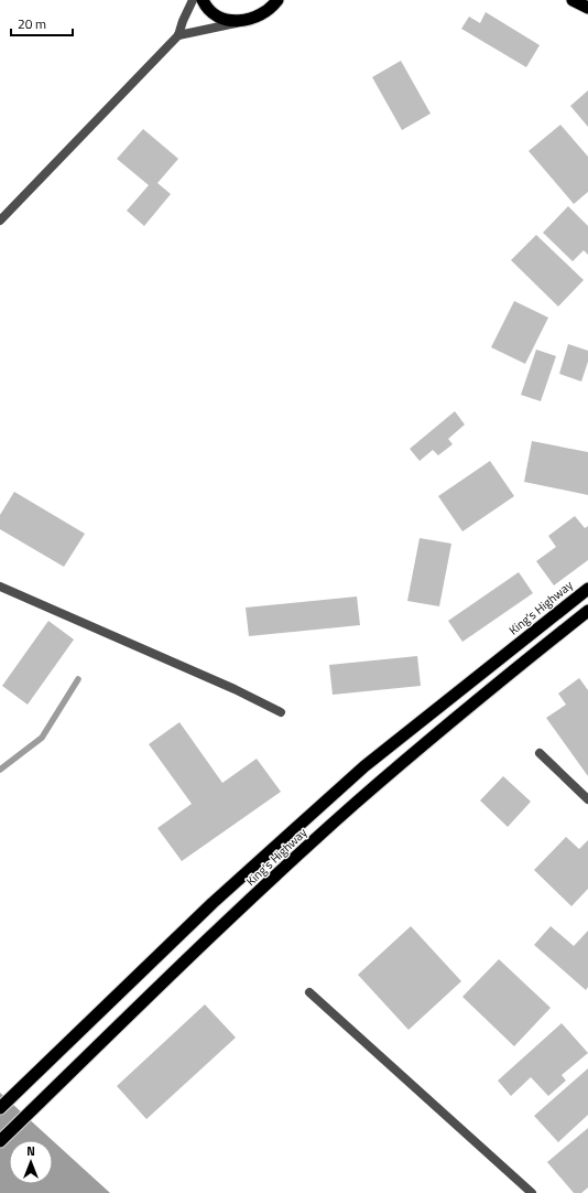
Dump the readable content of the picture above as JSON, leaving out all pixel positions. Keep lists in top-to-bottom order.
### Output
{
  "streets": {
    "highway": ["King's Highway"]
  },
  "scale_bar": "20 m",
  "north": "top"
}
